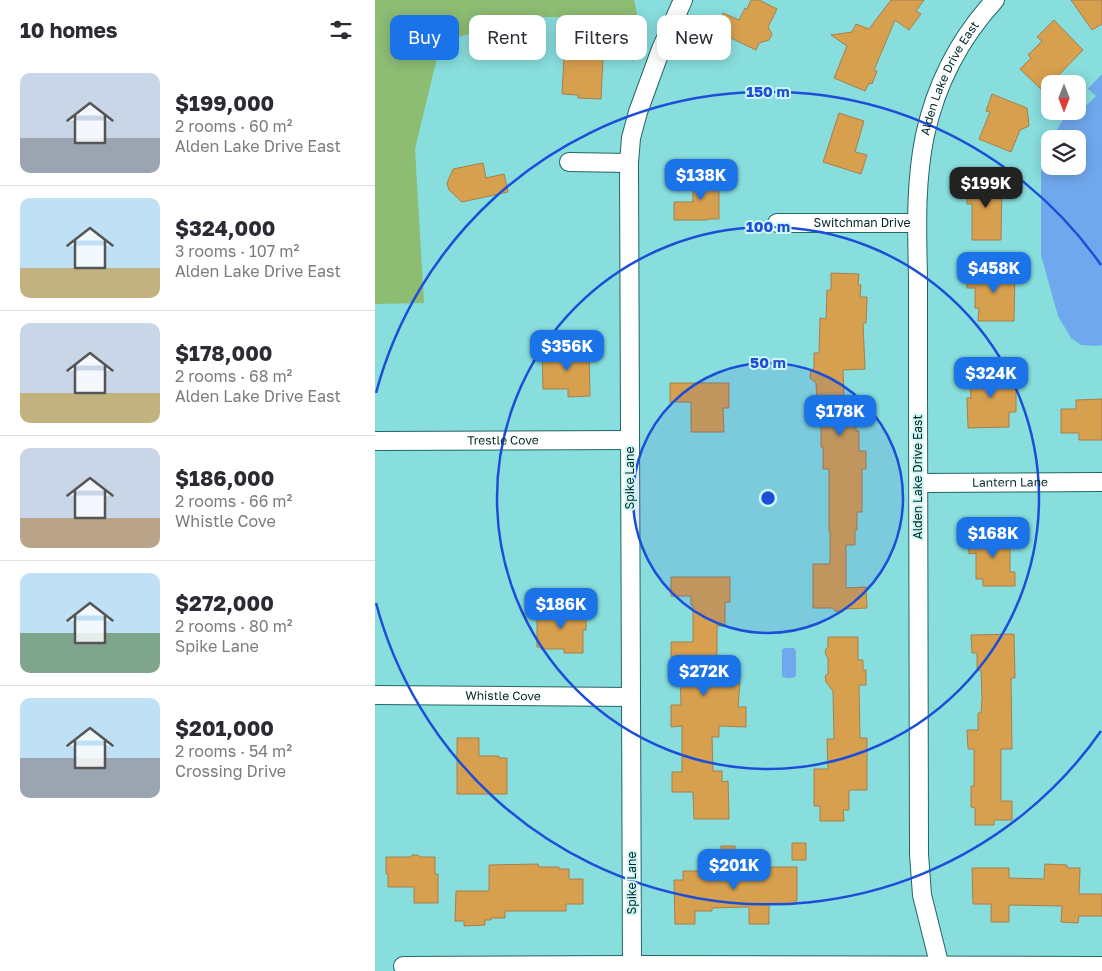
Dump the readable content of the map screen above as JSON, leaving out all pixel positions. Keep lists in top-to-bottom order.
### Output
{
  "streets": {
    "street": [
      "Alden Lake Drive East",
      "Switchman Drive",
      "Trestle Cove",
      "Spike Lane",
      "Lantern Lane",
      "Whistle Cove"
    ]
  },
  "crossings": [
    ["Alden Lake Drive East", "Switchman Drive"],
    ["Alden Lake Drive East", "Lantern Lane"],
    ["Trestle Cove", "Spike Lane"],
    ["Spike Lane", "Whistle Cove"]
  ],
  "north": "bottom",
  "page": {
    "heading": "10 homes",
    "chip": [
      "Buy",
      "Rent",
      "Filters",
      "New"
    ],
    "list": [
      {
        "name": "$199,000",
        "note": "2 rooms · 60 m² · Alden Lake Drive East"
      },
      {
        "name": "$324,000",
        "note": "3 rooms · 107 m² · Alden Lake Drive East"
      },
      {
        "name": "$178,000",
        "note": "2 rooms · 68 m² · Alden Lake Drive East"
      },
      {
        "name": "$186,000",
        "note": "2 rooms · 66 m² · Whistle Cove"
      },
      {
        "name": "$272,000",
        "note": "2 rooms · 80 m² · Spike Lane"
      },
      {
        "name": "$201,000",
        "note": "2 rooms · 54 m² · Crossing Drive"
      }
    ],
    "price": [
      "$138K",
      "$199K",
      "$458K",
      "$356K",
      "$324K",
      "$178K",
      "$168K",
      "$186K",
      "$272K",
      "$201K"
    ]
  },
  "rings": ["150 m", "100 m", "50 m"]
}
